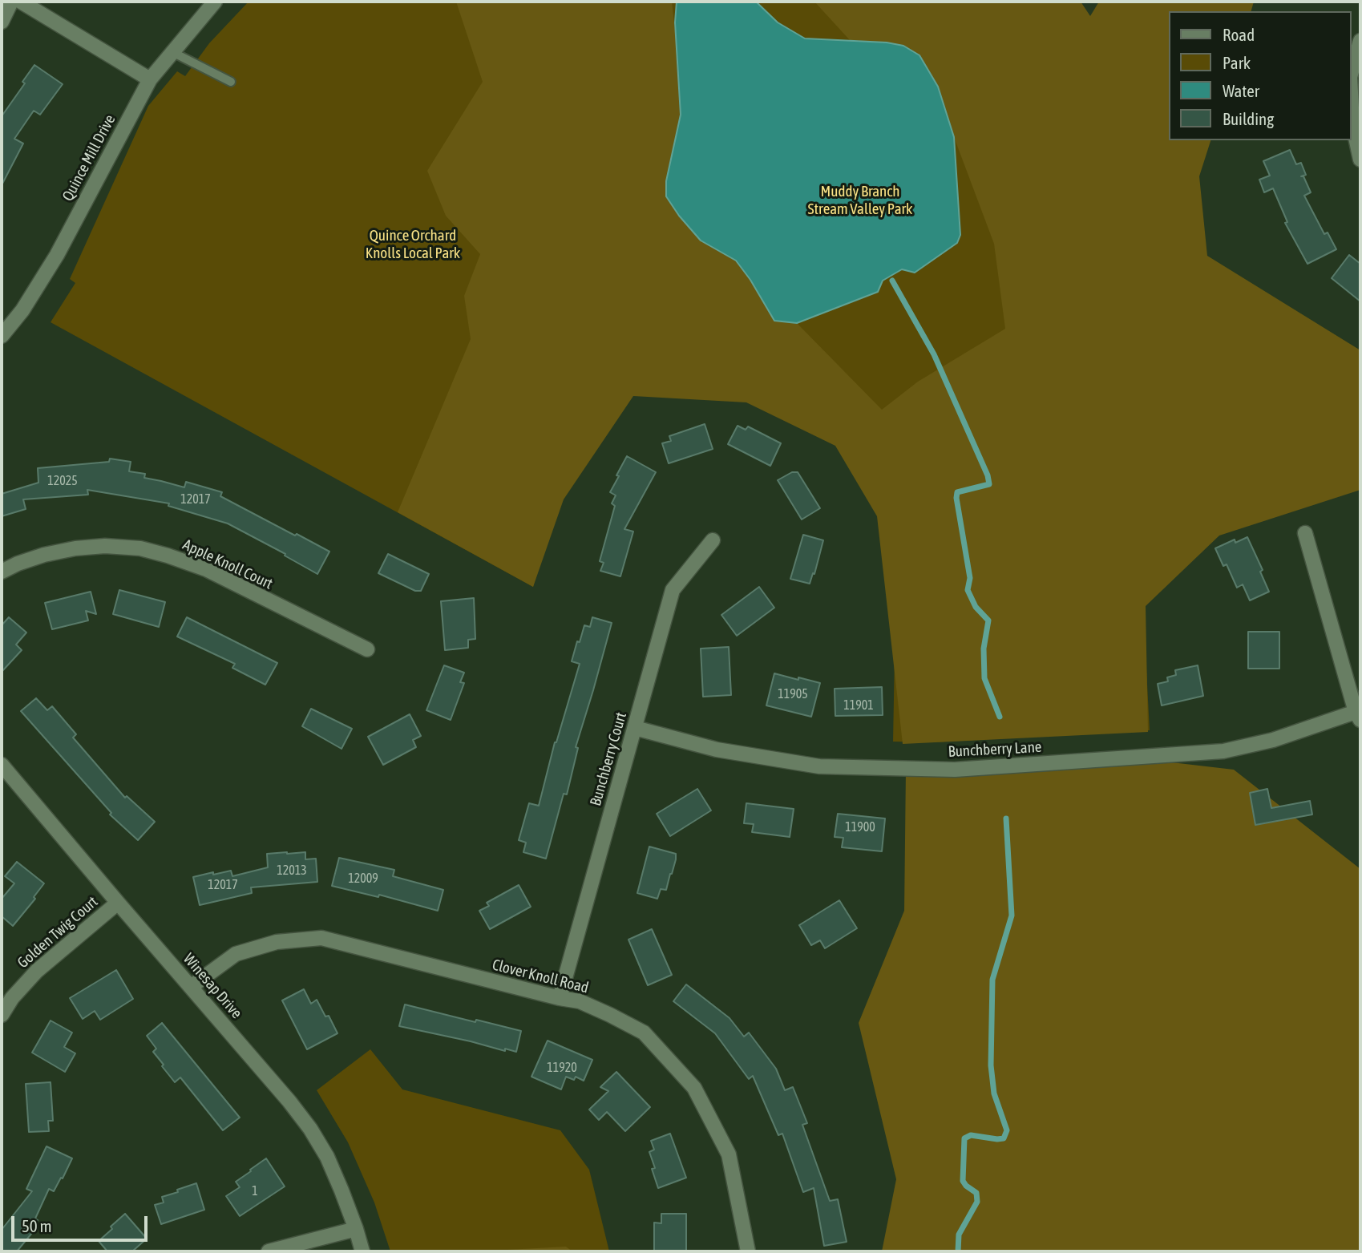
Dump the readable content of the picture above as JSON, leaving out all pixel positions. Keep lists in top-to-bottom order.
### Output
{
  "streets": {
    "street": [
      "Quince Mill Drive",
      "Apple Knoll Court",
      "Bunchberry Lane",
      "Bunchberry Court",
      "Golden Twig Court",
      "Clover Knoll Road",
      "Winesap Drive"
    ]
  },
  "crossings": [
    ["Bunchberry Lane", "Bunchberry Court"],
    ["Bunchberry Court", "Clover Knoll Road"],
    ["Golden Twig Court", "Winesap Drive"],
    ["Clover Knoll Road", "Winesap Drive"]
  ],
  "parks": ["Muddy Branch Stream Valley Park", "Quince Orchard Knolls Local Park"],
  "house_numbers": [
    "12025",
    "12017",
    "11905",
    "11901",
    "11900",
    "12013",
    "12009",
    "12017",
    "11920",
    "1"
  ],
  "legend": [
    "Road",
    "Park",
    "Water",
    "Building"
  ],
  "scale_bar": "50 m"
}
